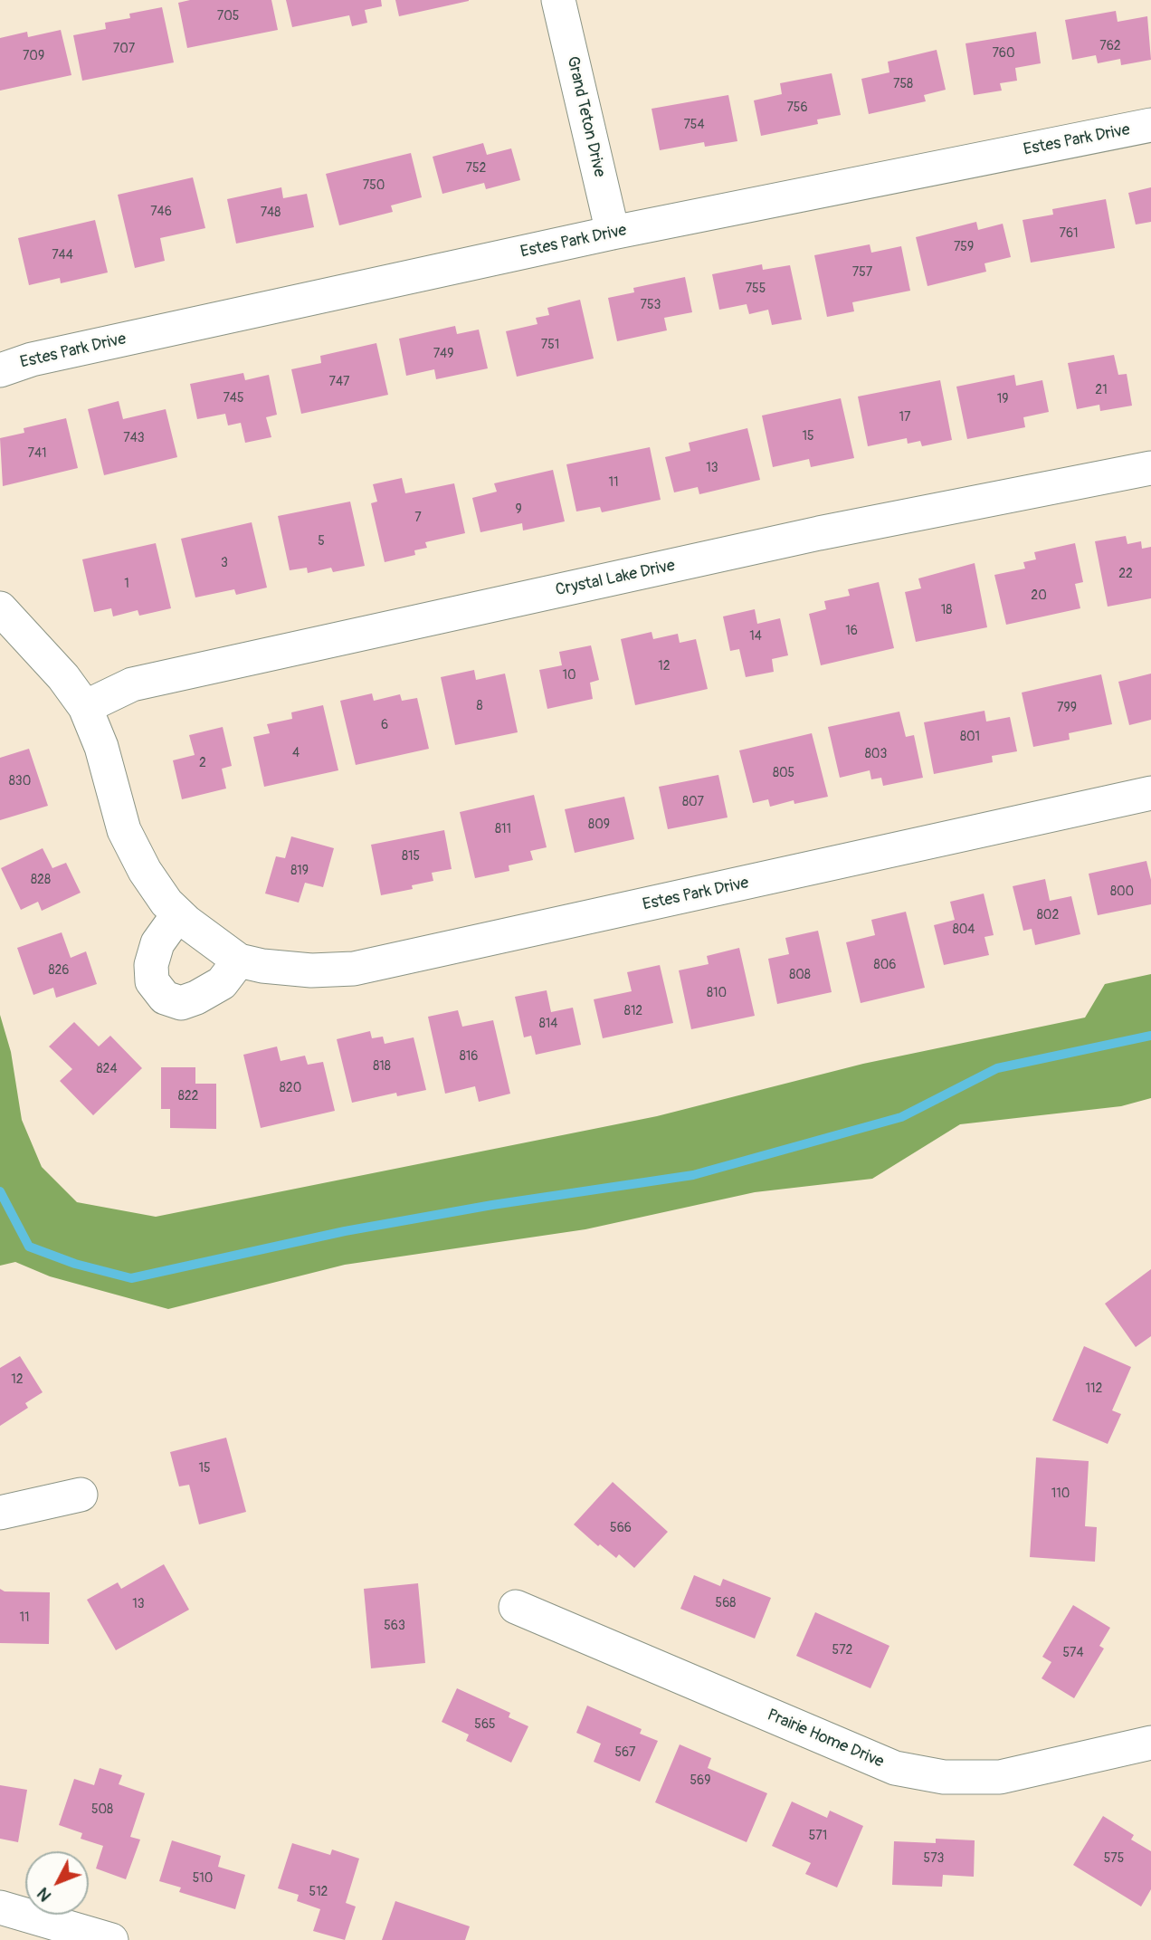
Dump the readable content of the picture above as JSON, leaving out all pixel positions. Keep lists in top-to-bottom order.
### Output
{
  "streets": {
    "street": [
      "Grand Teton Drive",
      "Estes Park Drive",
      "Crystal Lake Drive",
      "Prairie Home Drive"
    ]
  },
  "crossings": [
    ["Grand Teton Drive", "Estes Park Drive"],
    ["Estes Park Drive", "Crystal Lake Drive"]
  ],
  "house_numbers": [
    "705",
    "762",
    "707",
    "760",
    "709",
    "758",
    "756",
    "754",
    "752",
    "750",
    "746",
    "748",
    "761",
    "759",
    "744",
    "757",
    "755",
    "753",
    "751",
    "749",
    "747",
    "21",
    "745",
    "19",
    "17",
    "15",
    "743",
    "741",
    "13",
    "11",
    "9",
    "7",
    "5",
    "3",
    "22",
    "1",
    "20",
    "18",
    "16",
    "14",
    "12",
    "10",
    "8",
    "799",
    "6",
    "801",
    "4",
    "803",
    "2",
    "805",
    "830",
    "807",
    "809",
    "811",
    "815",
    "819",
    "828",
    "800",
    "802",
    "804",
    "806",
    "826",
    "808",
    "810",
    "812",
    "814",
    "816",
    "818",
    "824",
    "820",
    "822",
    "12",
    "112",
    "15",
    "110",
    "566",
    "568",
    "13",
    "11",
    "563",
    "572",
    "574",
    "565",
    "567",
    "569",
    "508",
    "571",
    "573",
    "575",
    "510",
    "512"
  ],
  "north": "bottom left"
}
